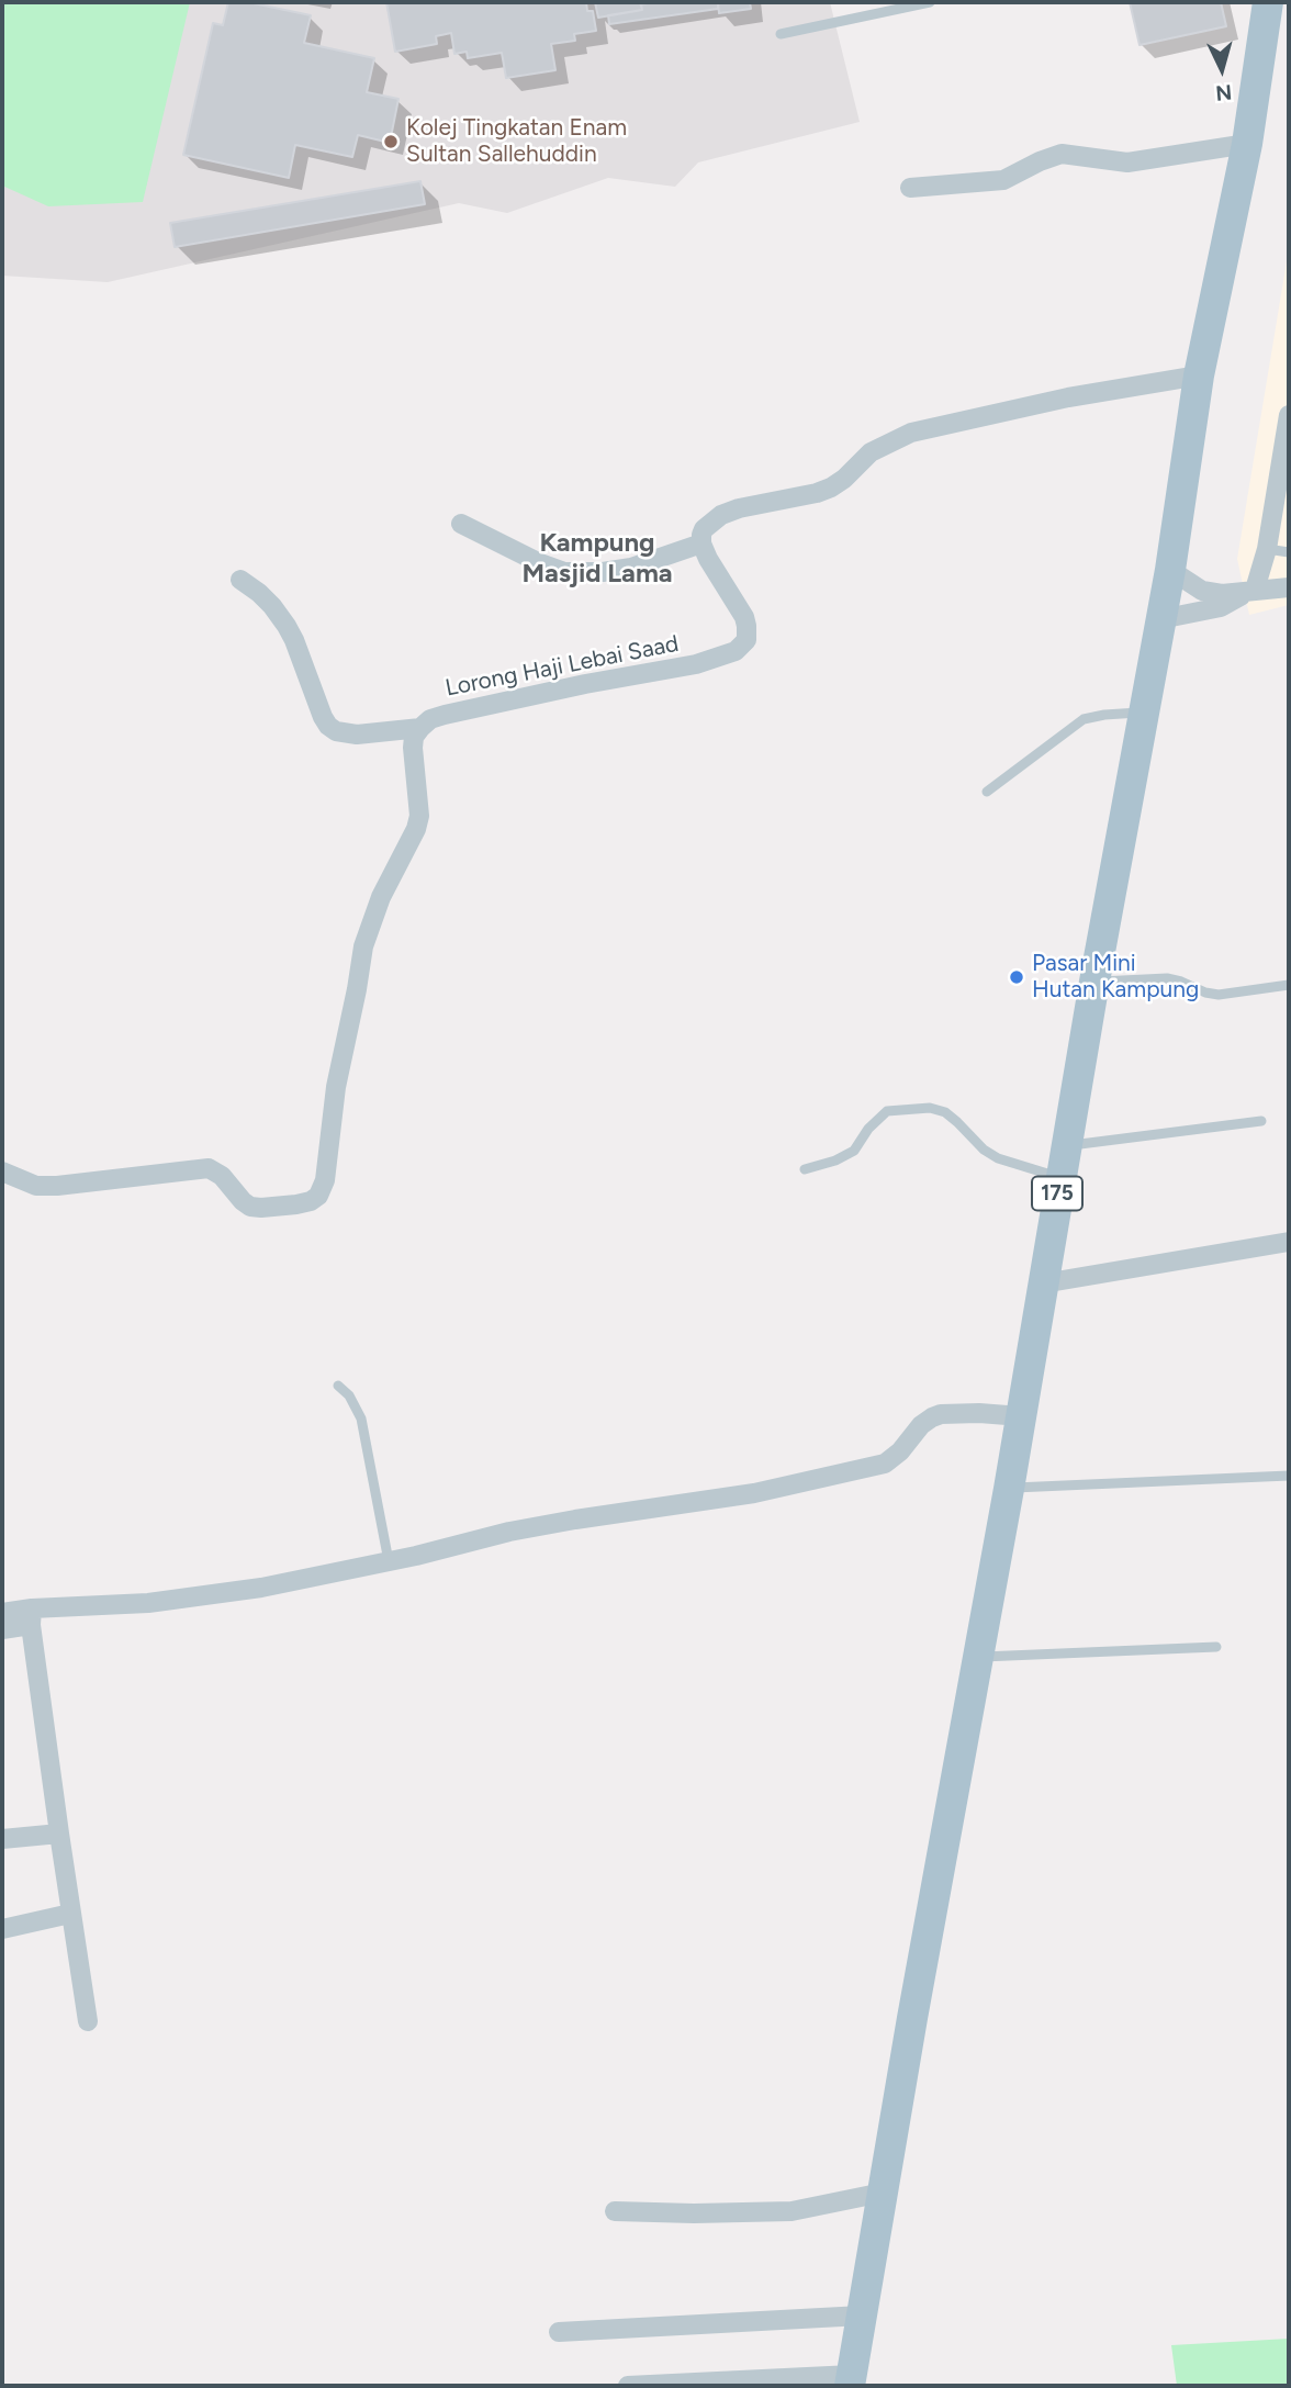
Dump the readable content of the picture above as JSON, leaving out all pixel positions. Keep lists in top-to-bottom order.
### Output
{
  "streets": {
    "main road": ["175"],
    "street": ["Lorong Haji Lebai Saad"]
  },
  "districts": ["Kampung Masjid Lama"],
  "places": ["Kolej Tingkatan Enam Sultan Sallehuddin", "Pasar Mini Hutan Kampung"],
  "north": "bottom"
}
